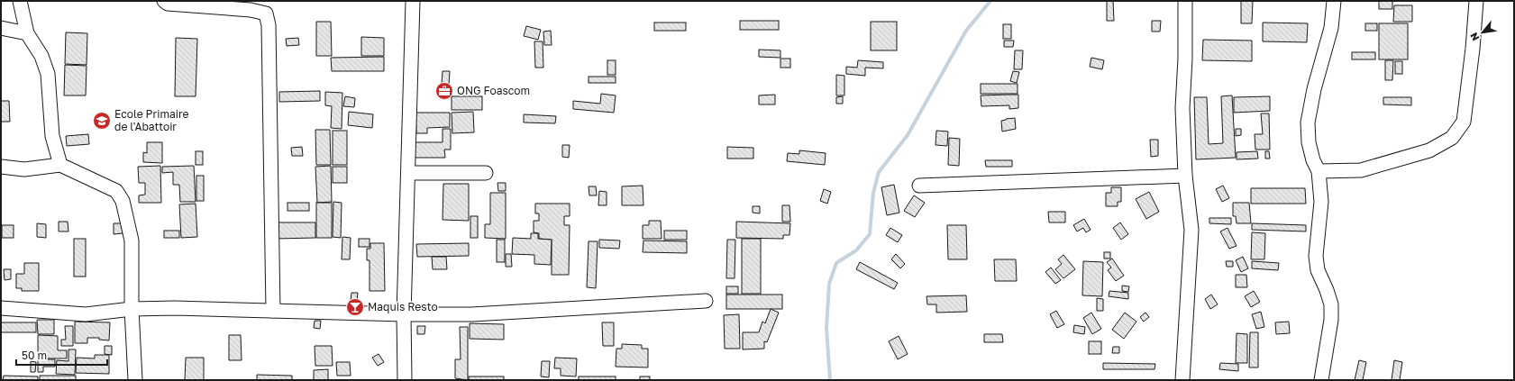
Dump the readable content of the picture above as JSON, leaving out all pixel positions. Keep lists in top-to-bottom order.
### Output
{
  "places": {
    "office": ["ONG Foascom"],
    "school or university": ["Ecole Primaire de l'Abattoir"],
    "bar": ["Maquis Resto"]
  },
  "scale_bar": "50 m",
  "north": "bottom left"
}
